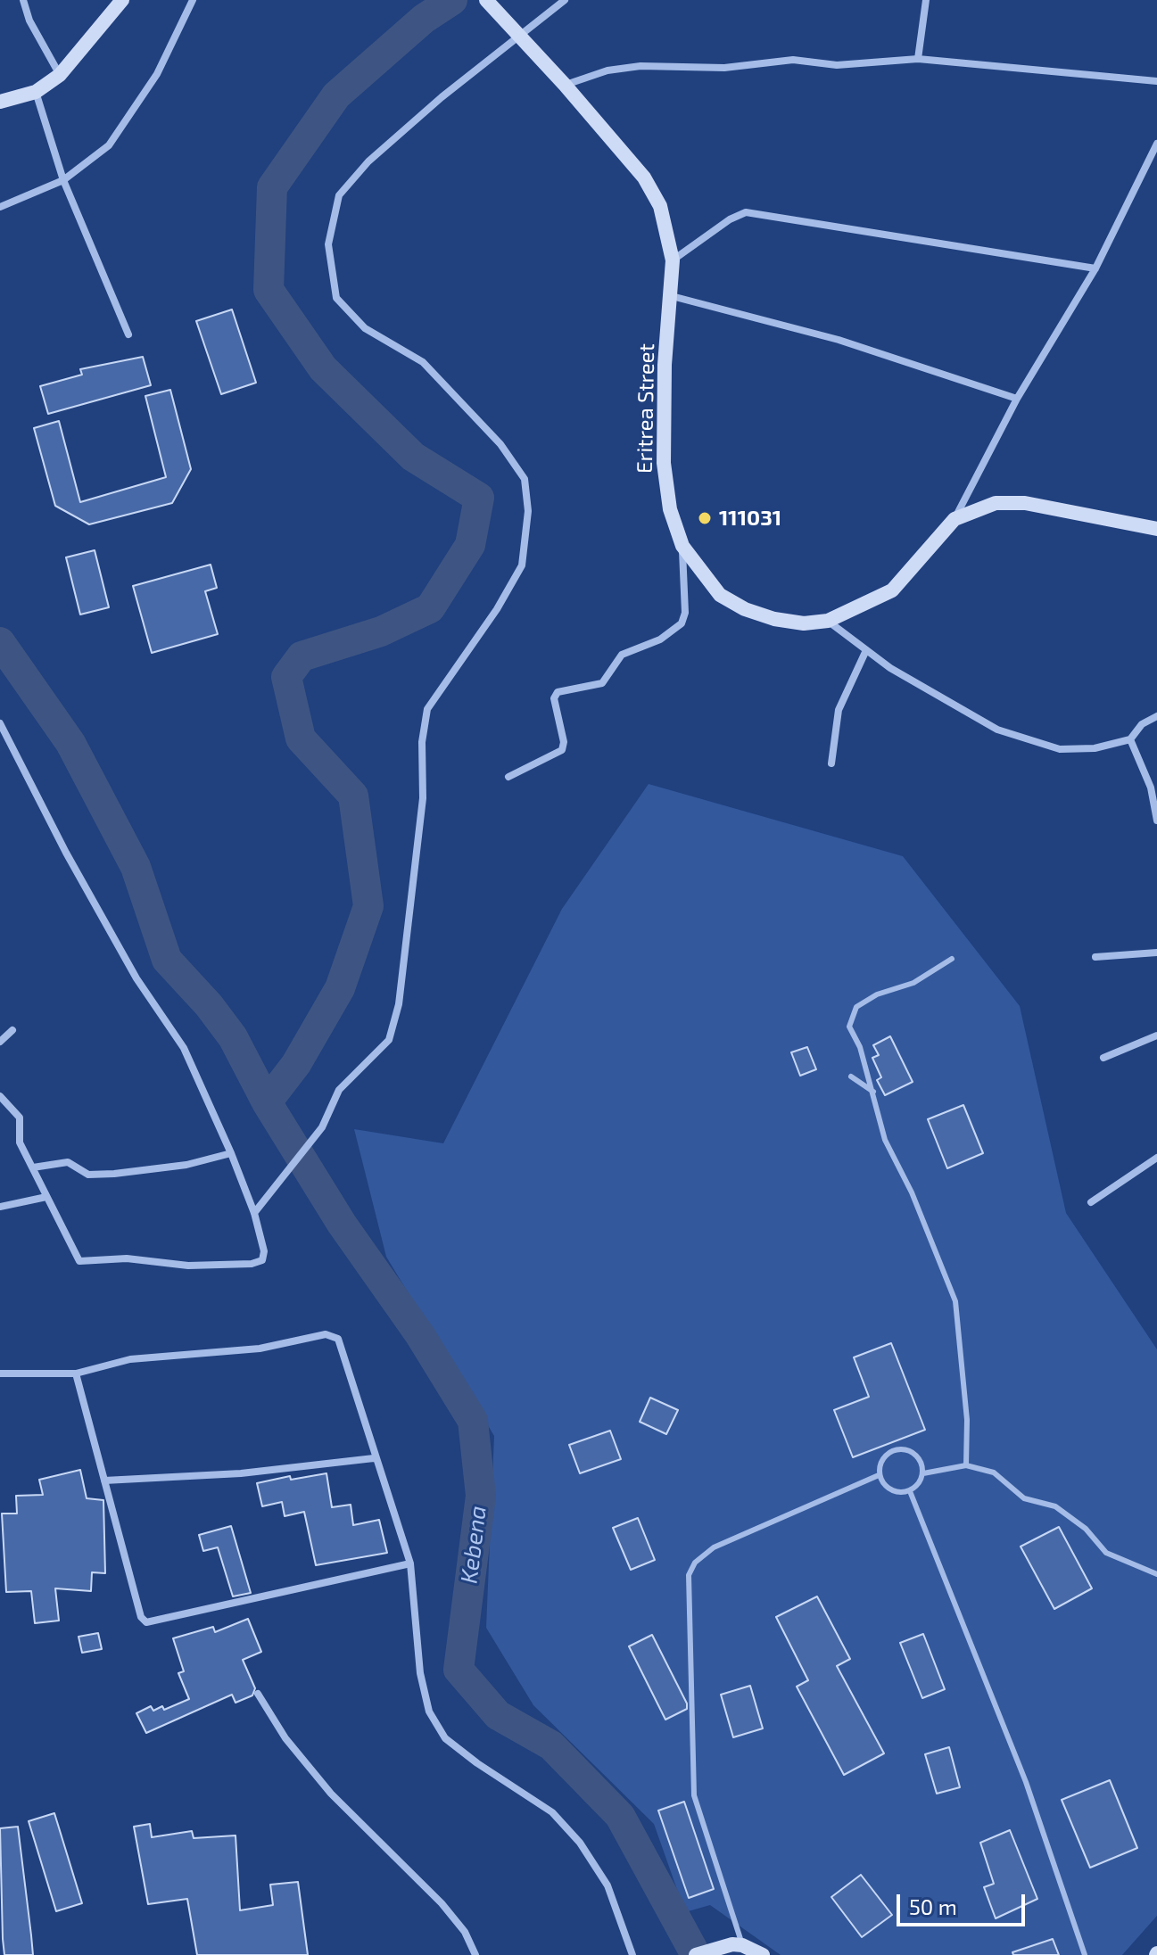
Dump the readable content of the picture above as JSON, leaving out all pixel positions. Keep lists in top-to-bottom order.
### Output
{
  "streets": {
    "main road": ["Eritrea Street"]
  },
  "water": ["Kebena"],
  "places": ["111031"],
  "scale_bar": "50 m"
}
